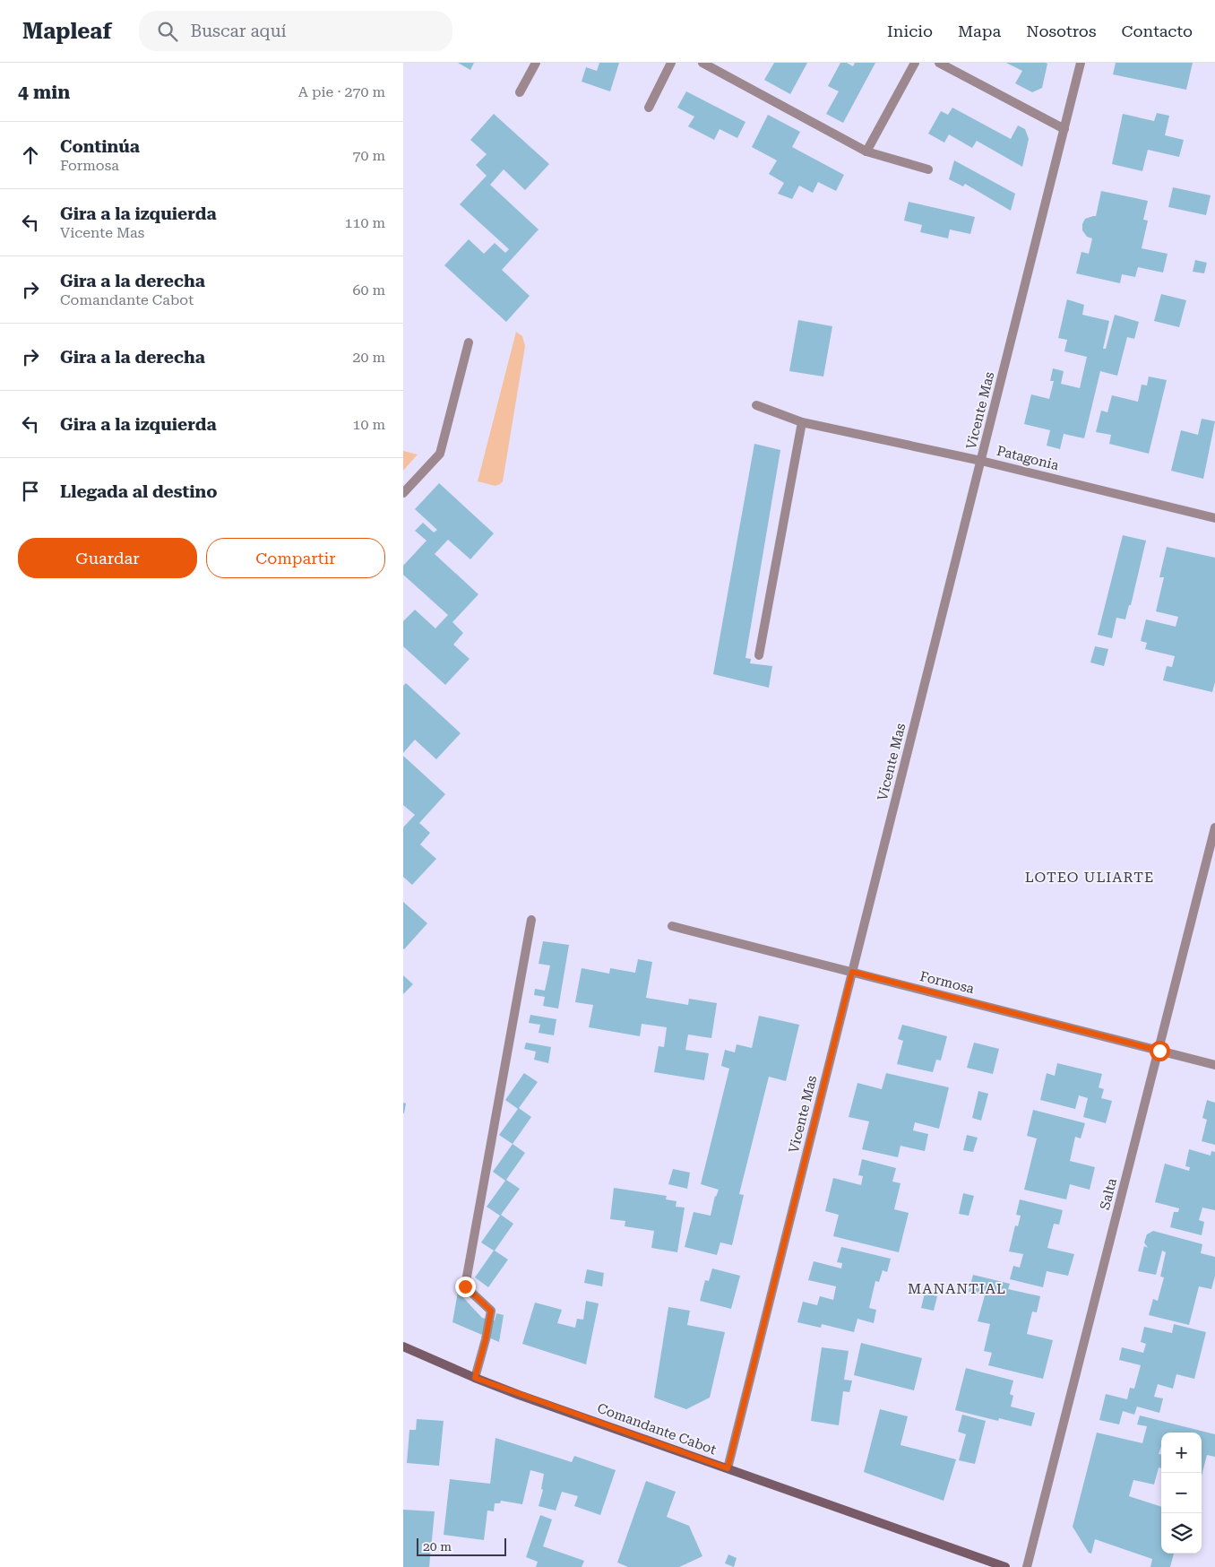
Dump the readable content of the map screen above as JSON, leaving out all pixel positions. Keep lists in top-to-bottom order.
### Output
{
  "streets": {
    "main road": ["Comandante Cabot"],
    "street": [
      "Vicente Mas",
      "Patagonia",
      "Formosa",
      "Salta"
    ]
  },
  "crossings": [
    ["Vicente Mas", "Patagonia"],
    ["Vicente Mas", "Formosa"],
    ["Vicente Mas", "Comandante Cabot"],
    ["Formosa", "Salta"]
  ],
  "districts": ["LOTEO ULIARTE", "MANANTIAL"],
  "scale_bar": "20 m",
  "page": {
    "header": "Mapleaf",
    "search": "Buscar aquí",
    "nav": [
      "Inicio",
      "Mapa",
      "Nosotros",
      "Contacto"
    ],
    "heading": ["4 min", "A pie · 270 m"],
    "list": [
      ["Continúa", "Formosa", "70 m"],
      ["Gira a la izquierda", "Vicente Mas", "110 m"],
      ["Gira a la derecha", "Comandante Cabot", "60 m"],
      ["Gira a la derecha", "20 m"],
      ["Gira a la izquierda", "10 m"],
      "Llegada al destino"
    ],
    "buttons": ["Guardar", "Compartir"],
    "map_buttons": ["+", "−"],
    "scale": "20 m"
  }
}
